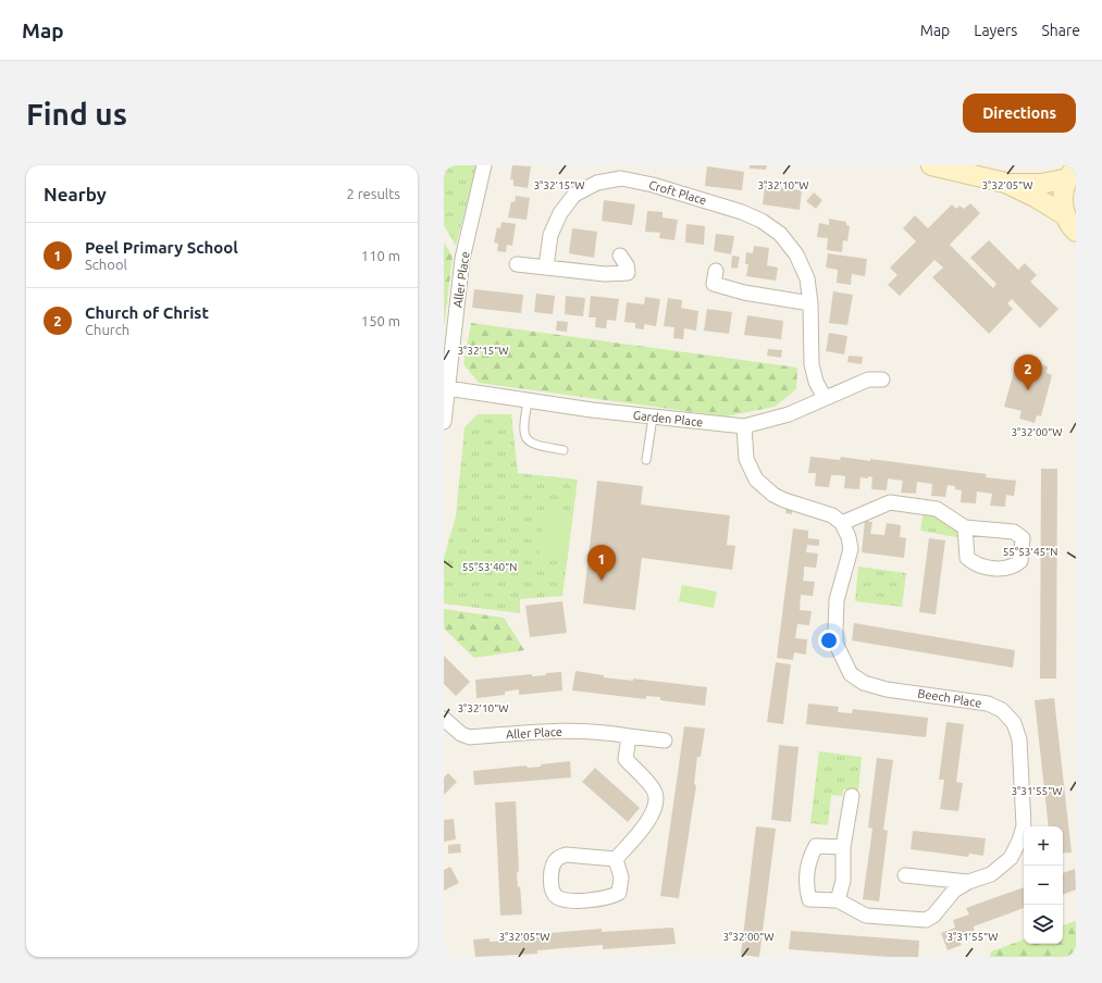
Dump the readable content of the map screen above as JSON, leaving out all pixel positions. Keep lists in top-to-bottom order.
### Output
{
  "streets": {
    "street": [
      "Croft Place",
      "Aller Place",
      "Garden Place",
      "Beech Place"
    ]
  },
  "crossings": [
    ["Croft Place", "Garden Place"],
    ["Aller Place", "Garden Place"]
  ],
  "page": {
    "header": "Map",
    "nav": ["Map", "Layers", "Share"],
    "buttons": "Directions",
    "title": "Find us",
    "heading": ["Nearby", "2 results"],
    "list": [
      {
        "mark": "1",
        "name": "Peel Primary School",
        "note": "School",
        "value": "110 m"
      },
      {
        "mark": "2",
        "name": "Church of Christ",
        "note": "Church",
        "value": "150 m"
      }
    ],
    "pins": ["2", "1"],
    "map_buttons": ["+", "−"]
  },
  "coordinates": [
    "3°32'15\"W",
    "3°32'10\"W",
    "3°32'05\"W",
    "3°32'00\"W",
    "55°53'45\"N",
    "55°53'40\"N",
    "3°31'55\"W"
  ]
}
